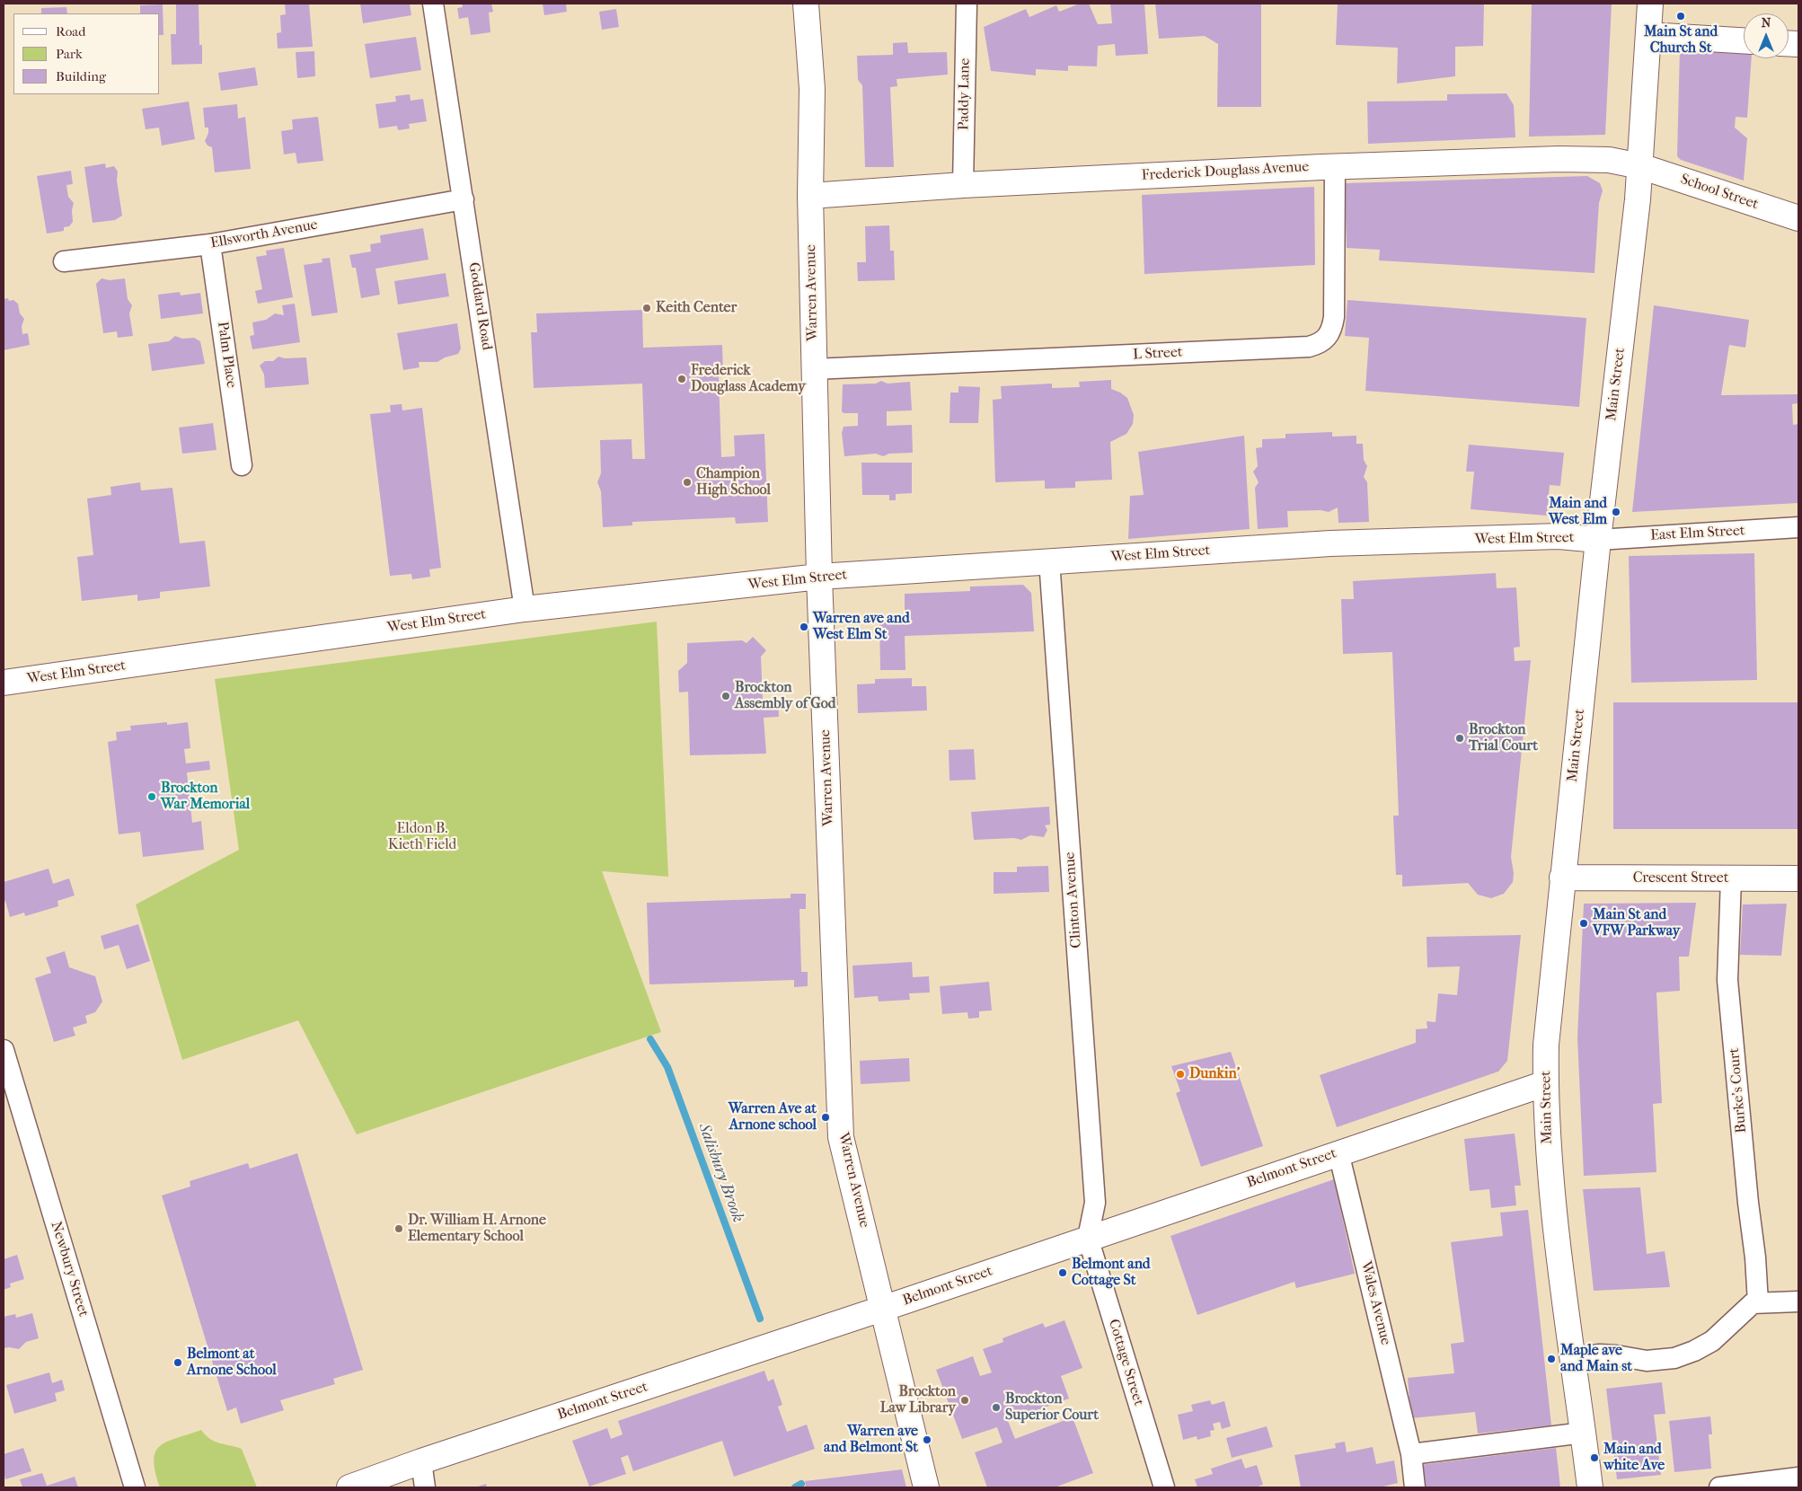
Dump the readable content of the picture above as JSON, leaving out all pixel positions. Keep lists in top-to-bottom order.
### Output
{
  "streets": {
    "main road": [
      "Frederick Douglass Avenue",
      "School Street",
      "Warren Avenue",
      "Main Street",
      "West Elm Street",
      "Crescent Street",
      "Belmont Street"
    ],
    "street": [
      "Paddy Lane",
      "Ellsworth Avenue",
      "Goddard Road",
      "L Street",
      "Palm Place",
      "East Elm Street",
      "Clinton Avenue",
      "Burke's Court",
      "Newbury Street",
      "Wales Avenue",
      "Cottage Street"
    ]
  },
  "crossings": [
    ["Paddy Lane", "Frederick Douglass Avenue"],
    ["Frederick Douglass Avenue", "School Street"],
    ["Frederick Douglass Avenue", "Warren Avenue"],
    ["Frederick Douglass Avenue", "L Street"],
    ["Frederick Douglass Avenue", "Main Street"],
    ["School Street", "Main Street"],
    ["Ellsworth Avenue", "Goddard Road"],
    ["Ellsworth Avenue", "Palm Place"],
    ["Warren Avenue", "L Street"],
    ["Warren Avenue", "West Elm Street"],
    ["Warren Avenue", "Belmont Street"],
    ["Goddard Road", "West Elm Street"],
    ["Main Street", "East Elm Street"],
    ["Main Street", "West Elm Street"],
    ["Main Street", "Crescent Street"],
    ["Main Street", "Belmont Street"],
    ["East Elm Street", "West Elm Street"],
    ["West Elm Street", "Clinton Avenue"],
    ["Crescent Street", "Burke's Court"],
    ["Clinton Avenue", "Belmont Street"],
    ["Clinton Avenue", "Cottage Street"],
    ["Belmont Street", "Wales Avenue"],
    ["Belmont Street", "Cottage Street"]
  ],
  "water": ["Salisbury Brook"],
  "parks": ["Eldon B. Kieth Field"],
  "places": [
    "Main St and Church St",
    "Keith Center",
    "Frederick Douglass Academy",
    "Champion High School",
    "Main and West Elm",
    "Warren ave and West Elm St",
    "Brockton Assembly of God",
    "Brockton Trial Court",
    "Brockton War Memorial",
    "Main St and VFW Parkway",
    "Dunkin'",
    "Warren Ave at Arnone school",
    "Dr. William H. Arnone Elementary School",
    "Belmont and Cottage St",
    "Maple ave and Main st",
    "Belmont at Arnone School",
    "Brockton Law Library",
    "Brockton Superior Court",
    "Warren ave and Belmont St",
    "Main and white Ave"
  ],
  "legend": ["Road", "Park", "Building"],
  "north": "top"
}
